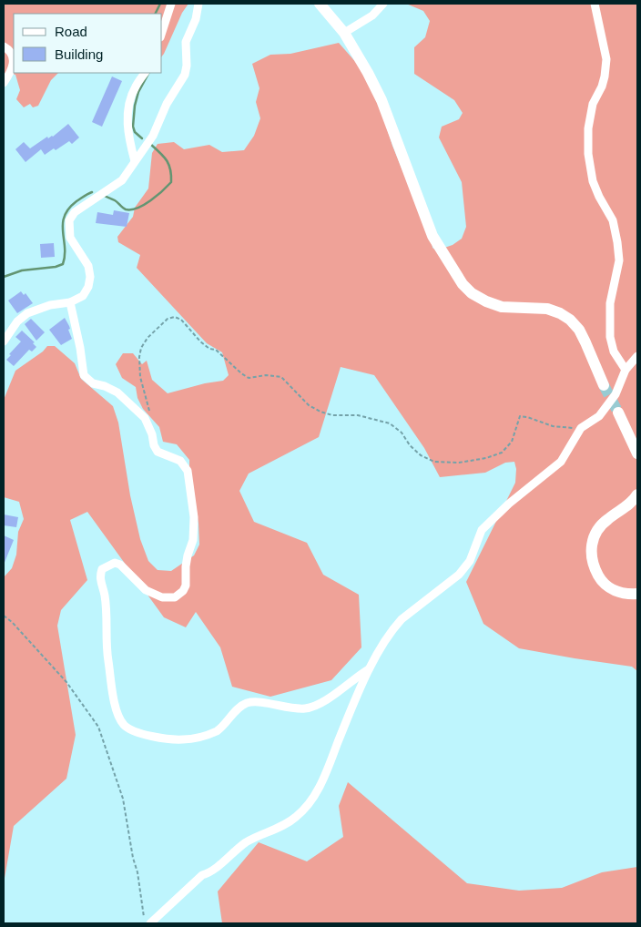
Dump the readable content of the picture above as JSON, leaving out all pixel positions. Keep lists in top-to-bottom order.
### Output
{
  "legend": ["Road", "Building"]
}
